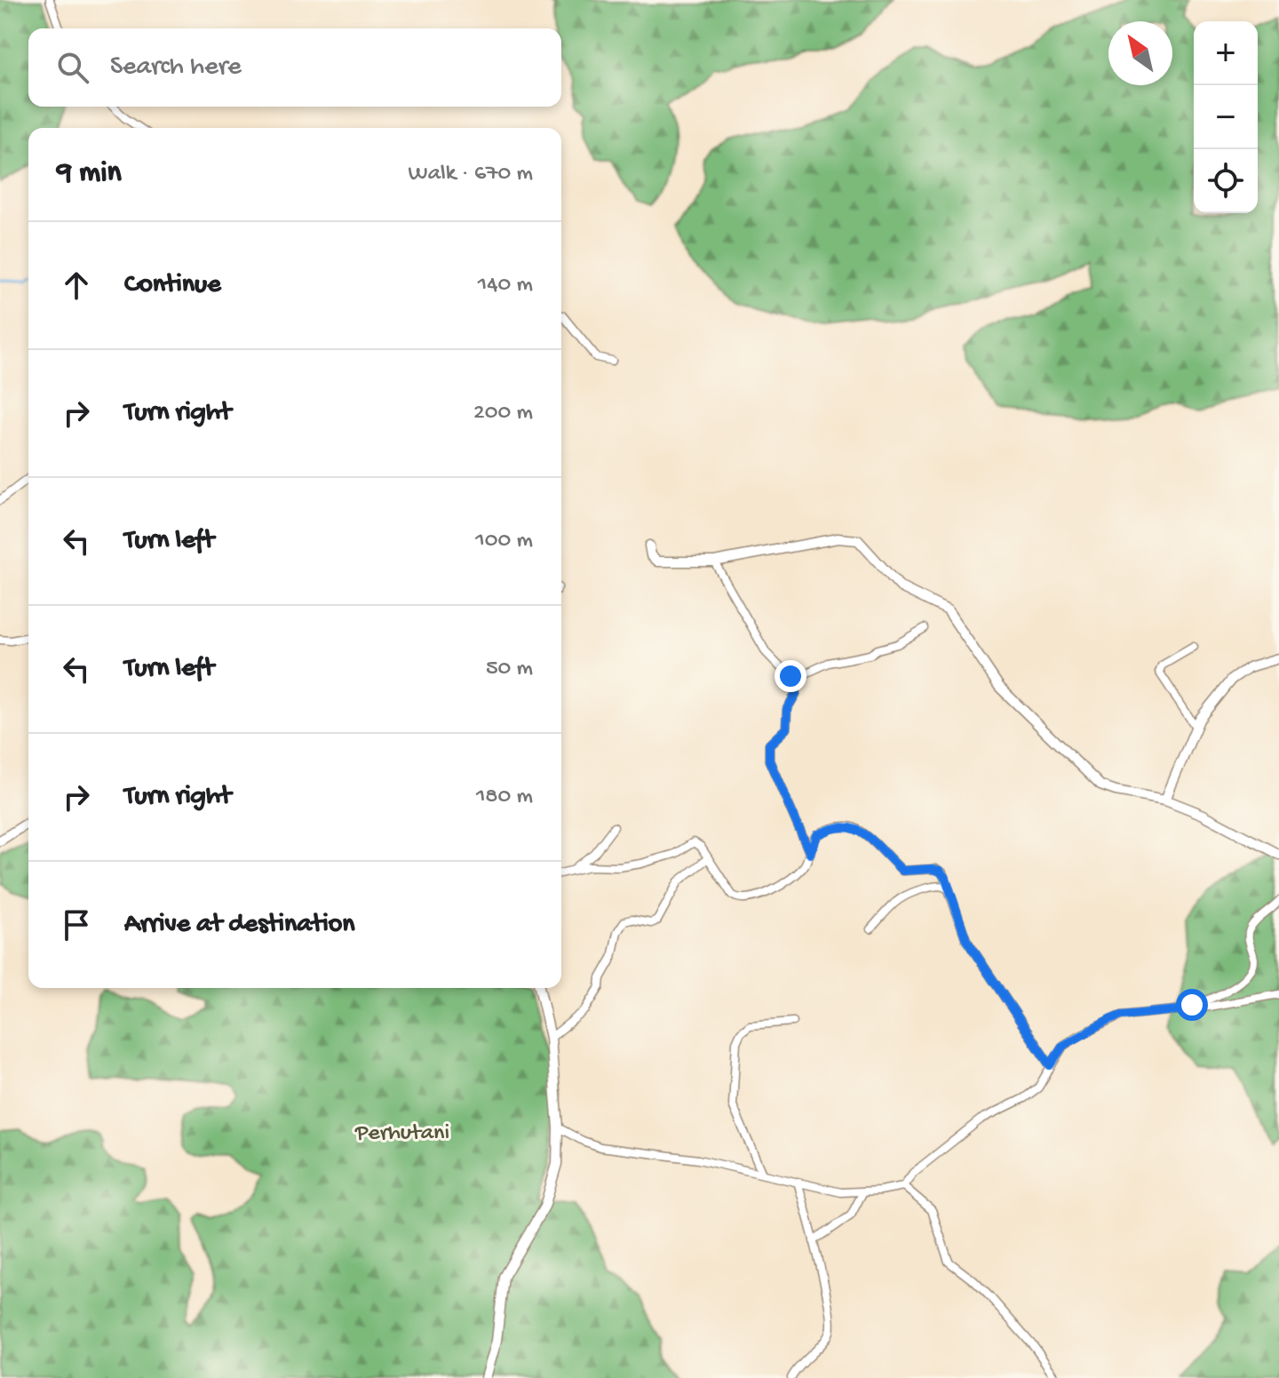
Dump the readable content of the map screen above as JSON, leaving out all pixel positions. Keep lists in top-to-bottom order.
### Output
{
  "parks": ["Perhutani"],
  "north": "top left",
  "page": {
    "map_buttons": ["+", "−"],
    "search": "Search here",
    "heading": ["9 min", "Walk · 670 m"],
    "list": [
      ["Continue", "140 m"],
      ["Turn right", "200 m"],
      ["Turn left", "100 m"],
      ["Turn left", "50 m"],
      ["Turn right", "180 m"],
      "Arrive at destination"
    ]
  }
}
